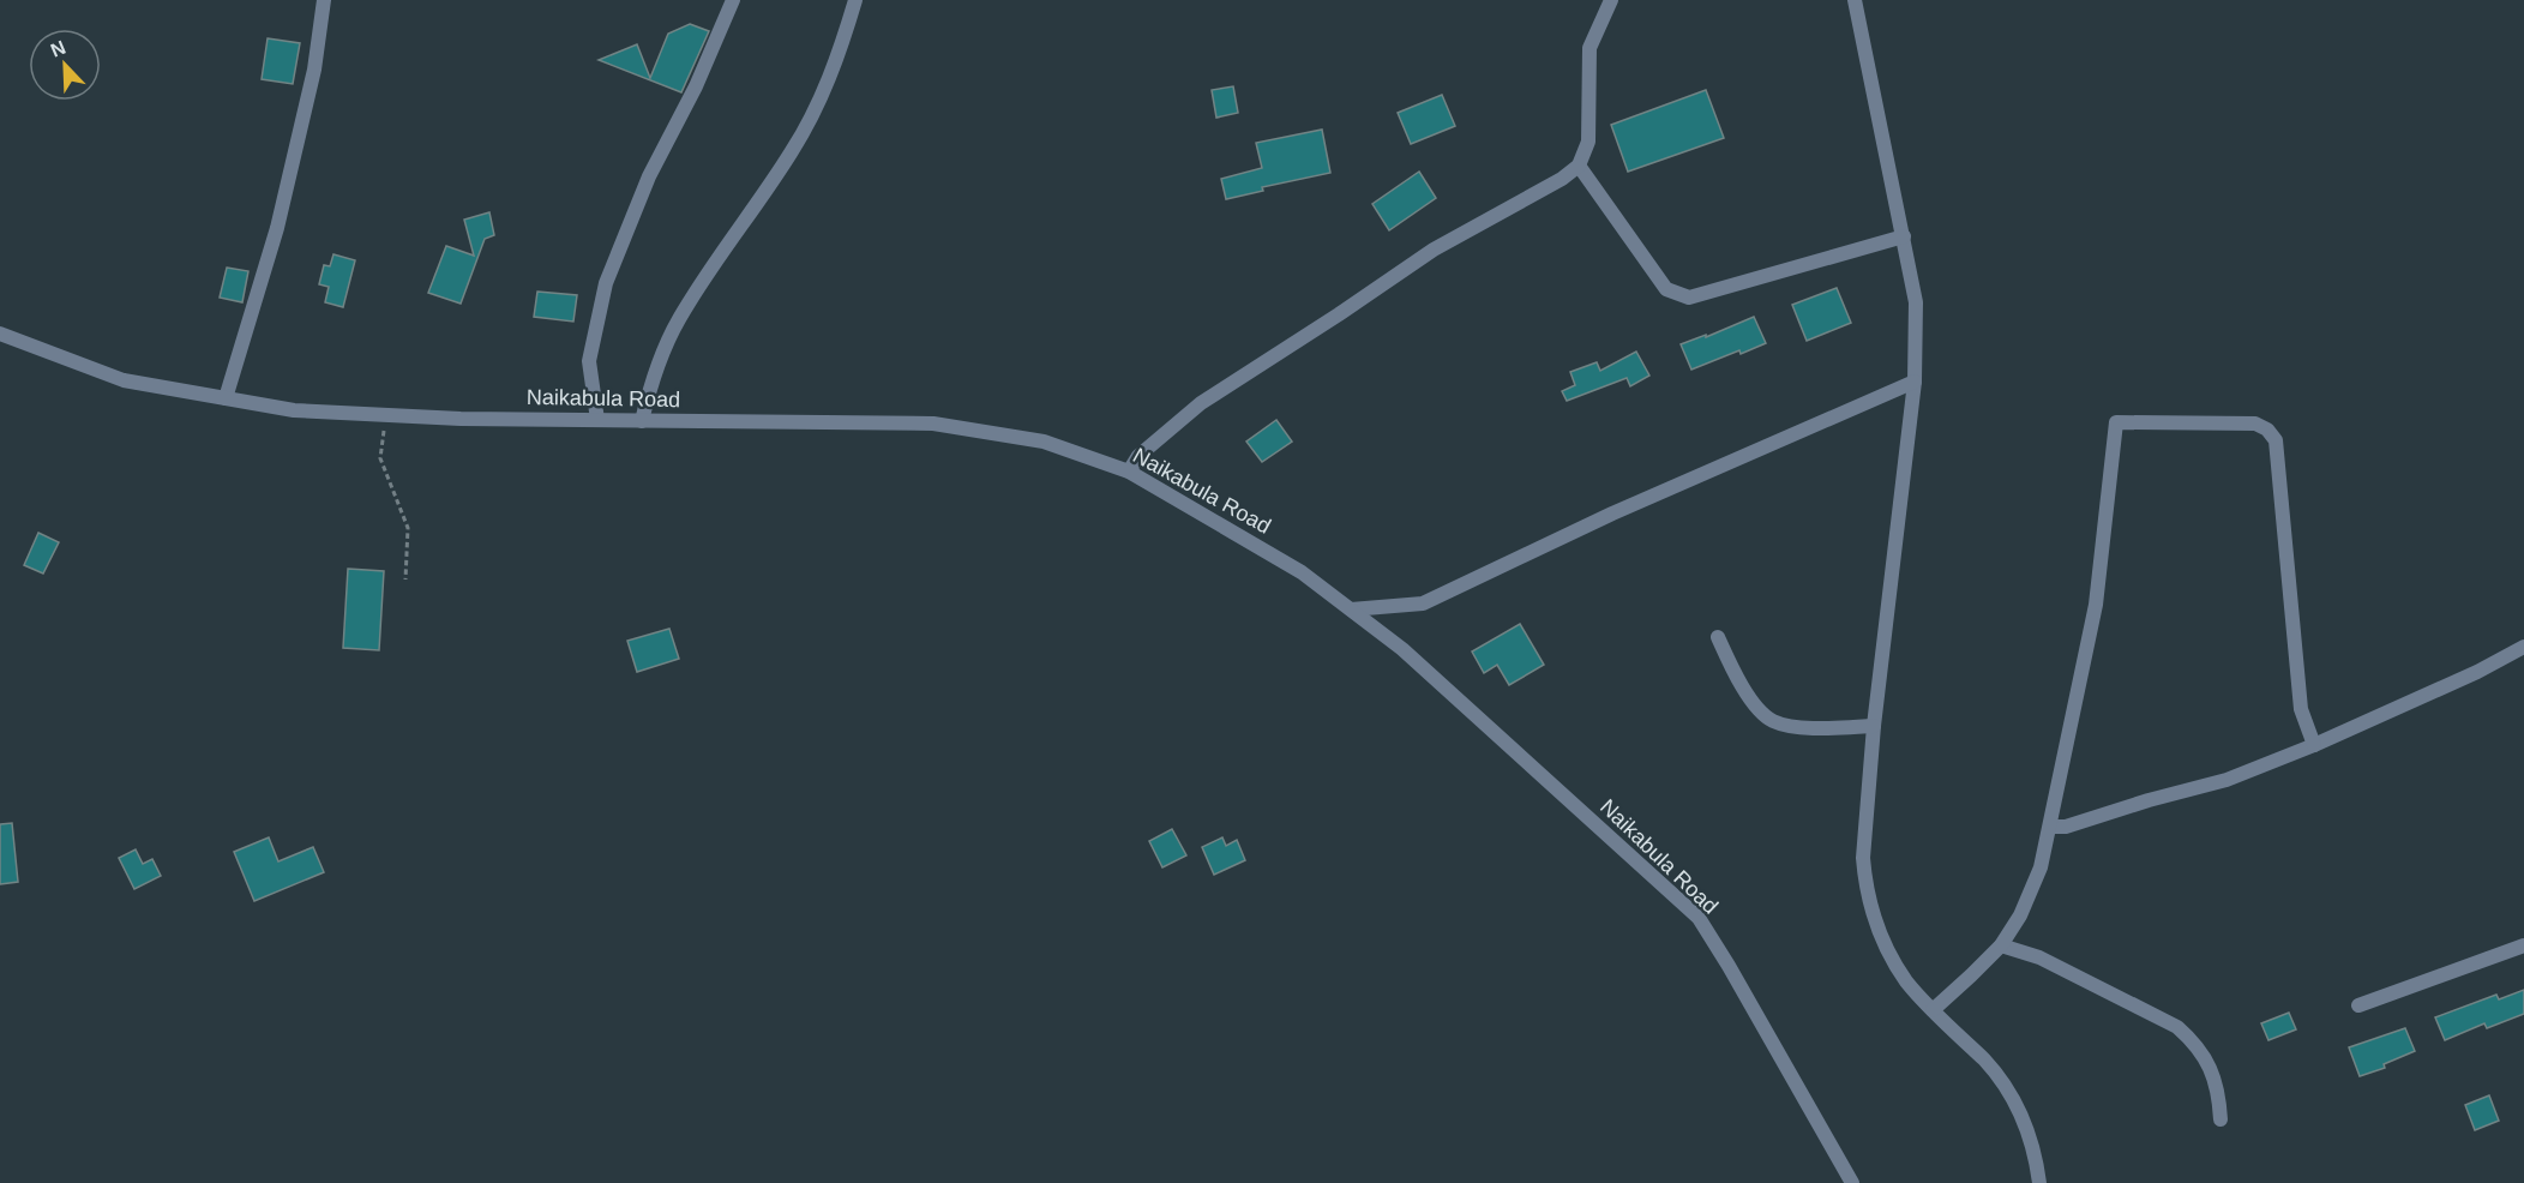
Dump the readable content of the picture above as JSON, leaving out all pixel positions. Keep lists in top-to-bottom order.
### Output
{
  "streets": {
    "street": ["Naikabula Road"]
  },
  "north": "top left"
}
